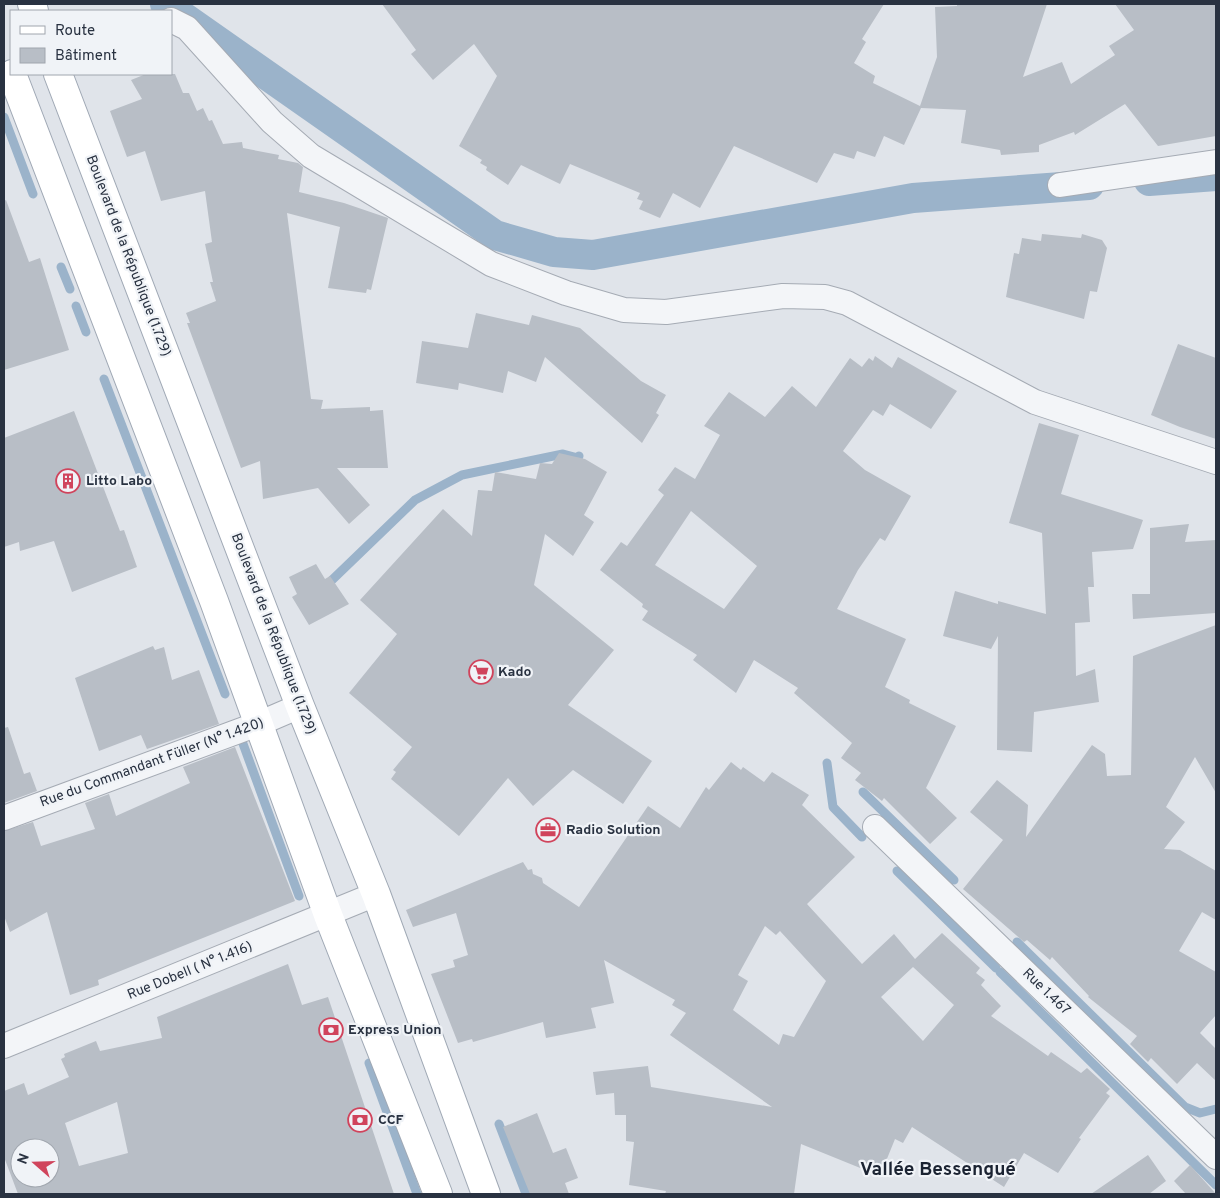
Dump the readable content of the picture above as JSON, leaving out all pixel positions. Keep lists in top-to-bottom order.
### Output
{
  "streets": {
    "main road": ["Boulevard de la République (1.729)"],
    "street": ["Rue du Commandant Füller (N° 1.420)", "Rue Dobell ( N° 1.416)", "Rue 1.467"]
  },
  "crossings": [
    ["Boulevard de la République (1.729)", "Rue du Commandant Füller (N° 1.420)"],
    ["Boulevard de la République (1.729)", "Rue Dobell ( N° 1.416)"]
  ],
  "districts": ["Vallée Bessengué"],
  "places": {
    "building": ["Litto Labo"],
    "supermarket": ["Kado"],
    "office": ["Radio Solution"],
    "bank": ["Express Union", "CCF"]
  },
  "legend": ["Route", "Bâtiment"],
  "north": "left"
}
